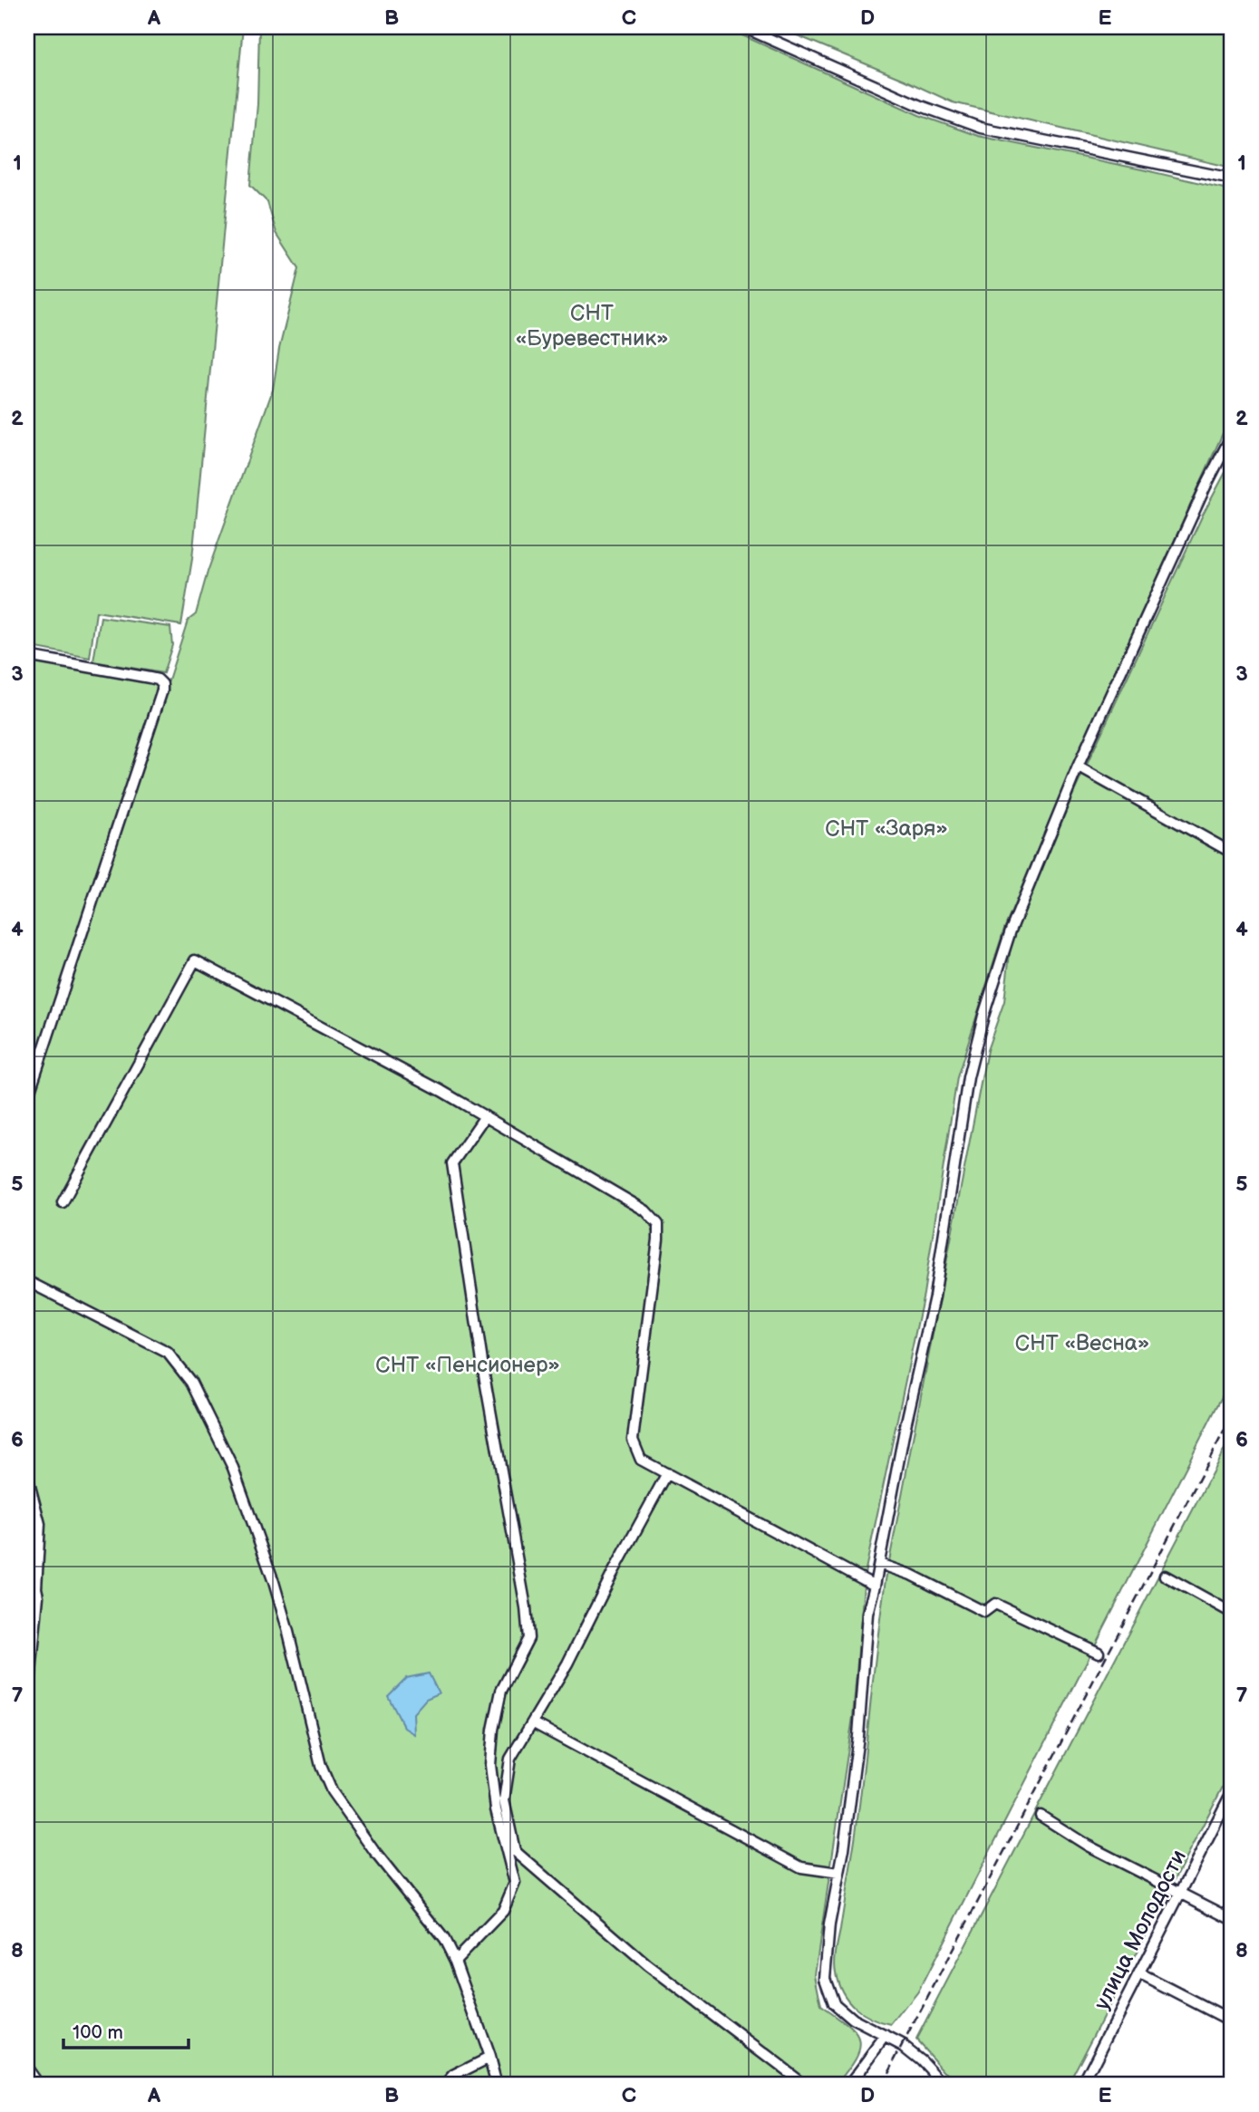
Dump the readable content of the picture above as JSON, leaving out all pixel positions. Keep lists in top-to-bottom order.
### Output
{
  "streets": {
    "street": ["улица Молодости"]
  },
  "parks": [
    "СНТ «Буревестник»",
    "СНТ «Заря»",
    "СНТ «Весна»",
    "СНТ «Пенсионер»"
  ],
  "scale_bar": "100 m",
  "grid": {
    "columns": [
      "A",
      "B",
      "C",
      "D",
      "E"
    ],
    "rows": [
      "1",
      "2",
      "3",
      "4",
      "5",
      "6",
      "7",
      "8"
    ]
  }
}
